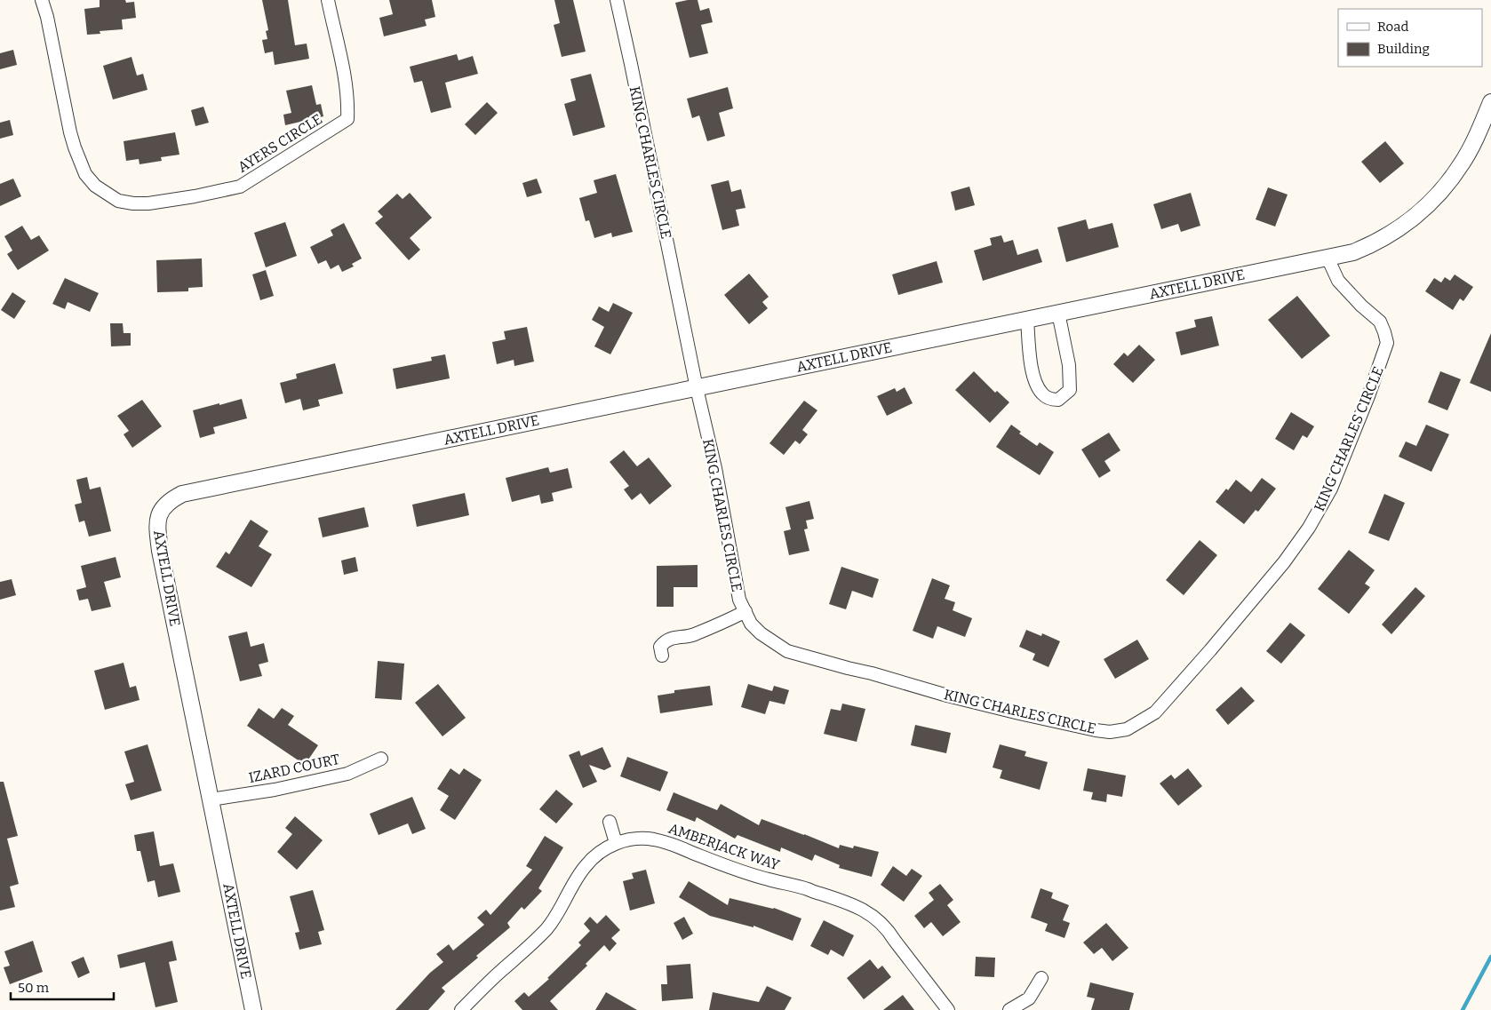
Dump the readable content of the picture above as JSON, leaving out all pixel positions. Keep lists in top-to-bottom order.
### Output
{
  "streets": {
    "street": [
      "AYERS CIRCLE",
      "KING CHARLES CIRCLE",
      "AXTELL DRIVE",
      "IZARD COURT",
      "AMBERJACK WAY"
    ]
  },
  "crossings": [
    ["KING CHARLES CIRCLE", "AXTELL DRIVE"],
    ["AXTELL DRIVE", "IZARD COURT"]
  ],
  "legend": ["Road", "Building"],
  "scale_bar": "50 m"
}
